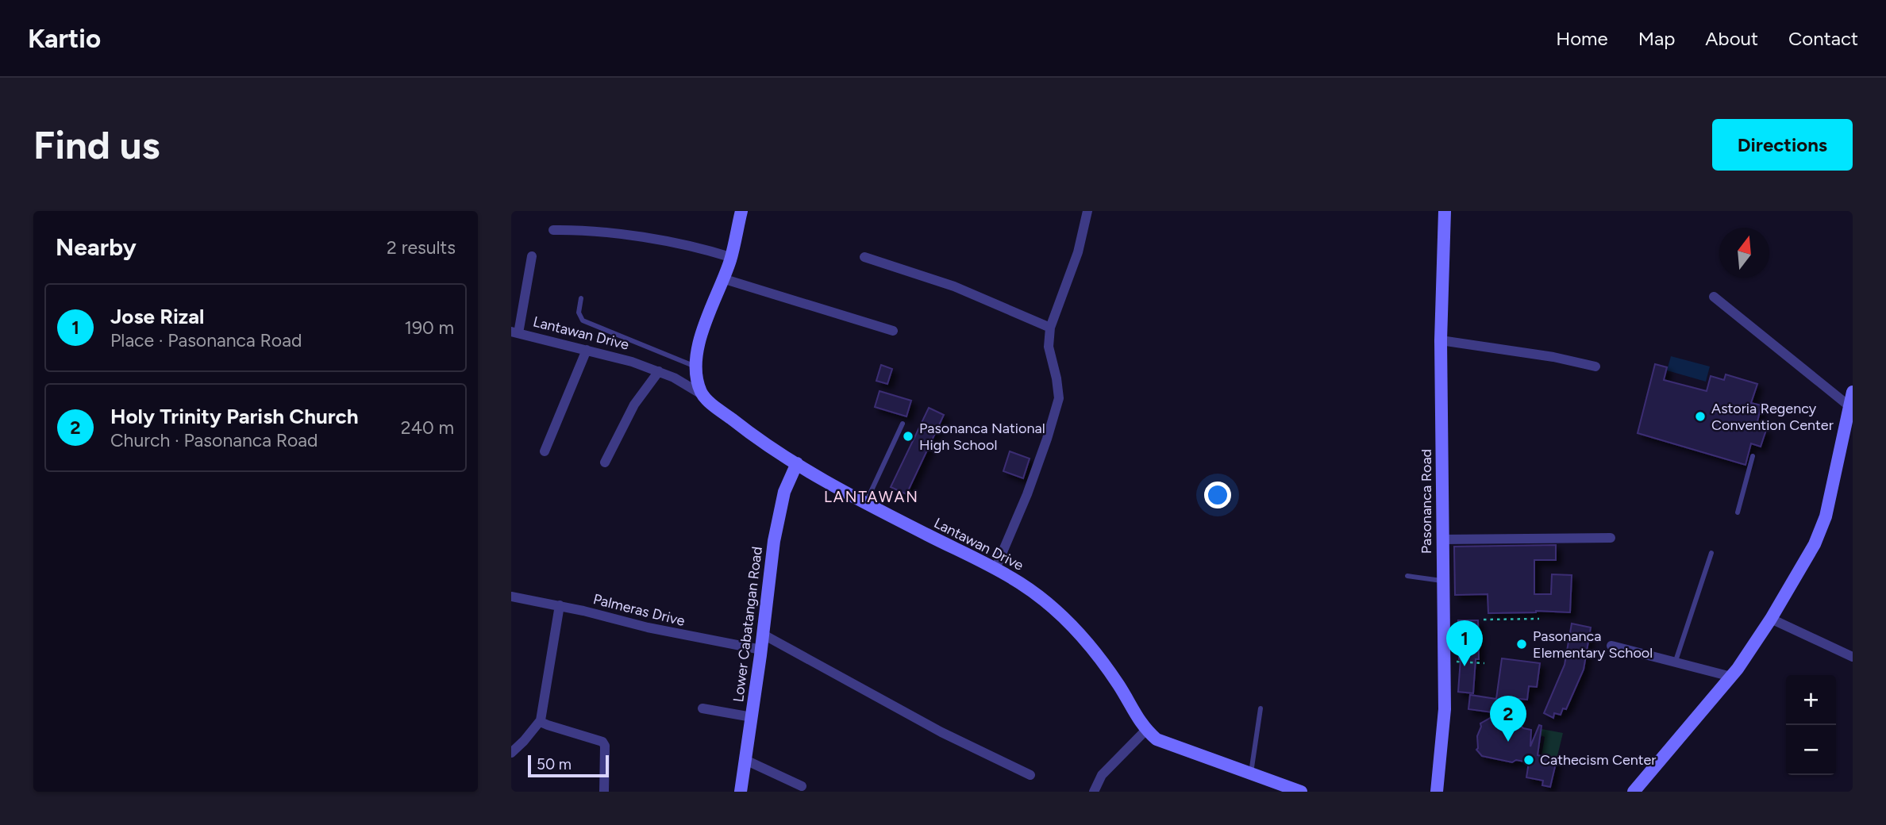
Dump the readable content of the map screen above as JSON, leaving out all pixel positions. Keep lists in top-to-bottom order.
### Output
{
  "streets": {
    "street": [
      "Lantawan Drive",
      "Pasonanca Road",
      "Palmeras Drive",
      "Lower Cabatangan Road"
    ]
  },
  "crossings": [
    ["Lantawan Drive", "Lower Cabatangan Road"],
    ["Palmeras Drive", "Lower Cabatangan Road"]
  ],
  "districts": ["LANTAWAN"],
  "places": [
    "Astoria Regency Convention Center",
    "Pasonanca National High School",
    "Pasonanca Elementary School",
    "Cathecism Center"
  ],
  "scale_bar": "50 m",
  "north": "top",
  "page": {
    "header": "Kartio",
    "nav": [
      "Home",
      "Map",
      "About",
      "Contact"
    ],
    "buttons": "Directions",
    "title": "Find us",
    "heading": ["Nearby", "2 results"],
    "list": [
      {
        "mark": "1",
        "name": "Jose Rizal",
        "note": "Place · Pasonanca Road",
        "value": "190 m"
      },
      {
        "mark": "2",
        "name": "Holy Trinity Parish Church",
        "note": "Church · Pasonanca Road",
        "value": "240 m"
      }
    ],
    "pins": ["1", "2"],
    "map_buttons": ["+", "−"],
    "scale": "50 m"
  }
}
